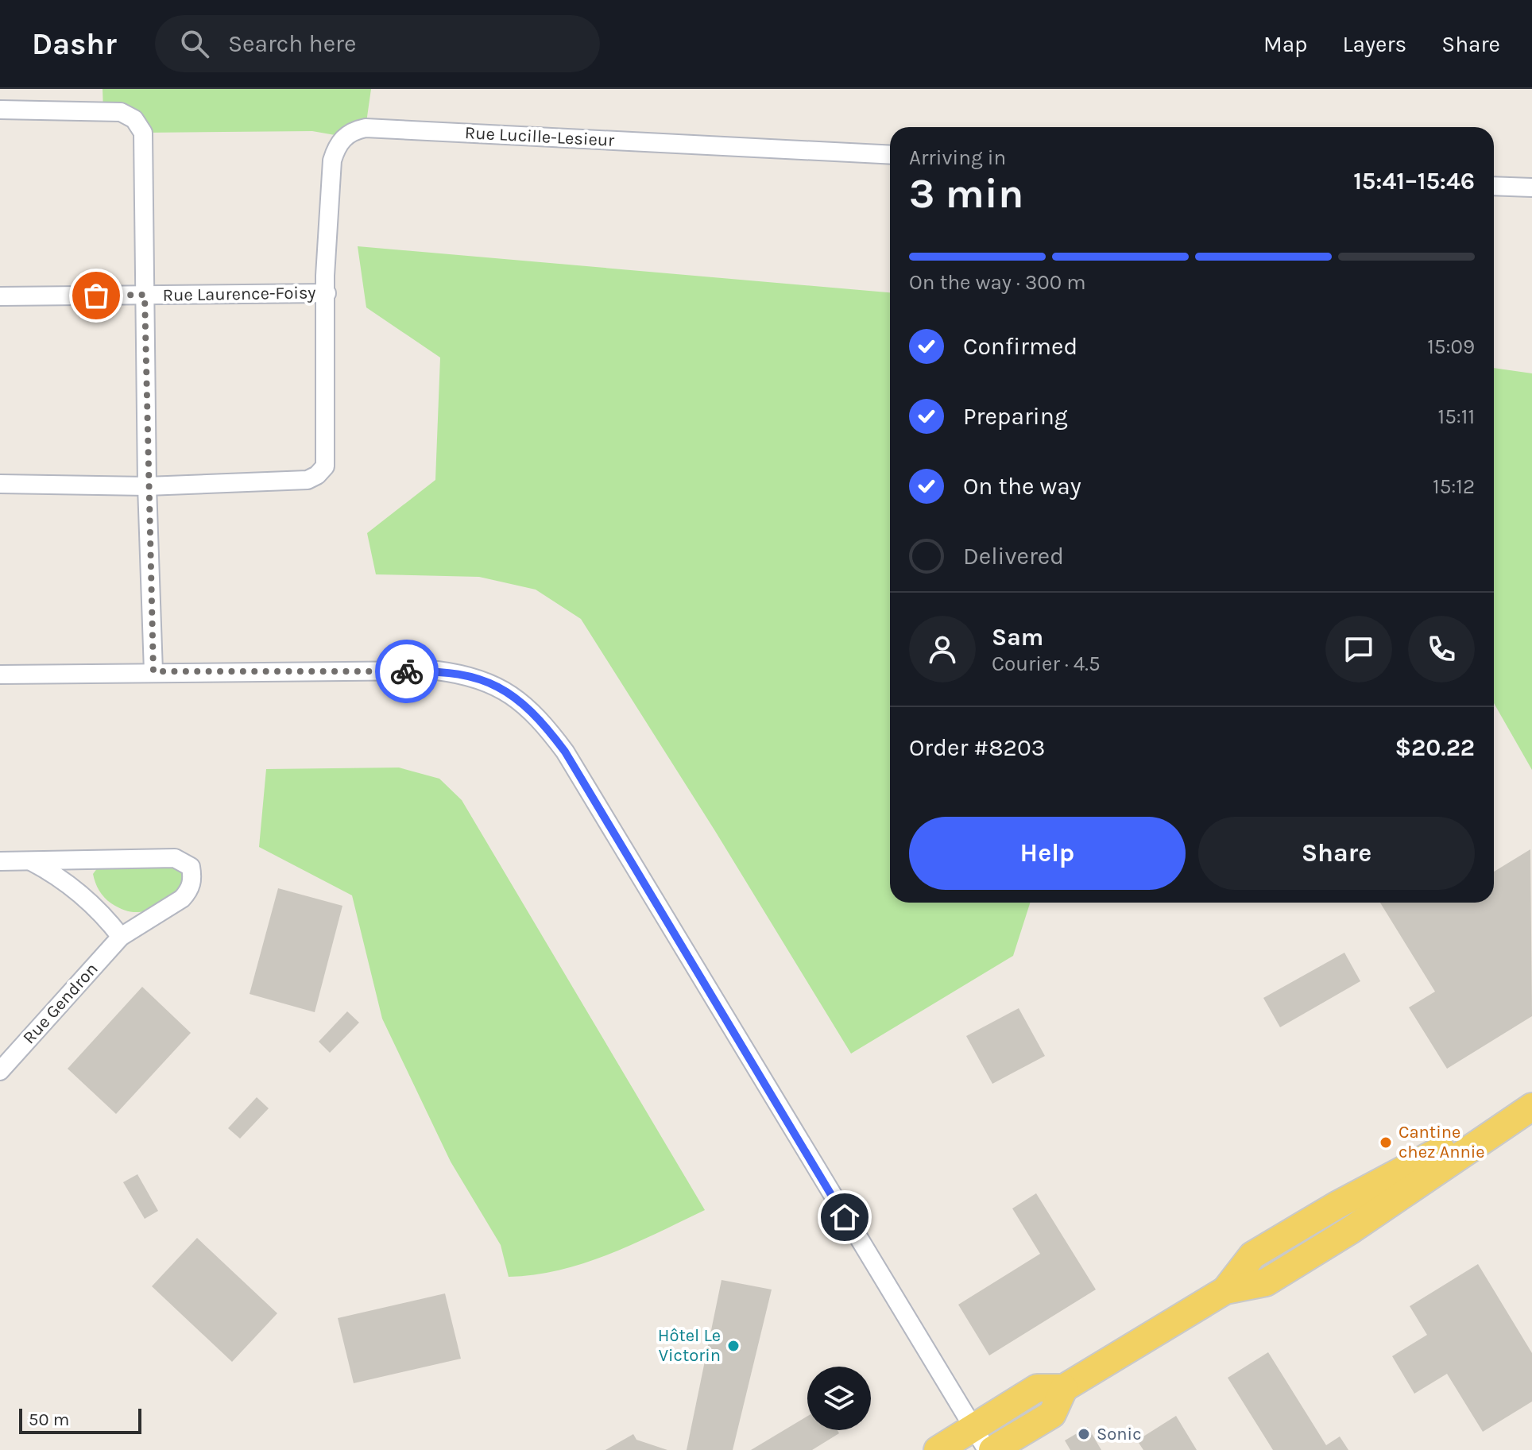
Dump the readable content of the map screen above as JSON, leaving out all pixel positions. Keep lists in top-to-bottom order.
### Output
{
  "streets": {
    "street": ["Rue Lucille-Lesieur", "Rue Laurence-Foisy", "Rue Gendron"]
  },
  "crossings": [
    ["Rue Lucille-Lesieur", "Rue Laurence-Foisy"]
  ],
  "places": ["Cantine chez Annie", "Hôtel Le Victorin", "Sonic"],
  "scale_bar": "50 m",
  "page": {
    "header": "Dashr",
    "search": "Search here",
    "nav": ["Map", "Layers", "Share"],
    "heading": ["3 min", "Arriving in", "15:41–15:46"],
    "panel": [
      "Sam",
      "Courier · 4.5",
      "Order #8203",
      "$20.22"
    ],
    "bar": "On the way · 300 m",
    "list": [
      ["Confirmed", "15:09"],
      ["Preparing", "15:11"],
      ["On the way", "15:12"],
      "Delivered"
    ],
    "buttons": ["Help", "Share"],
    "scale": "50 m"
  }
}
